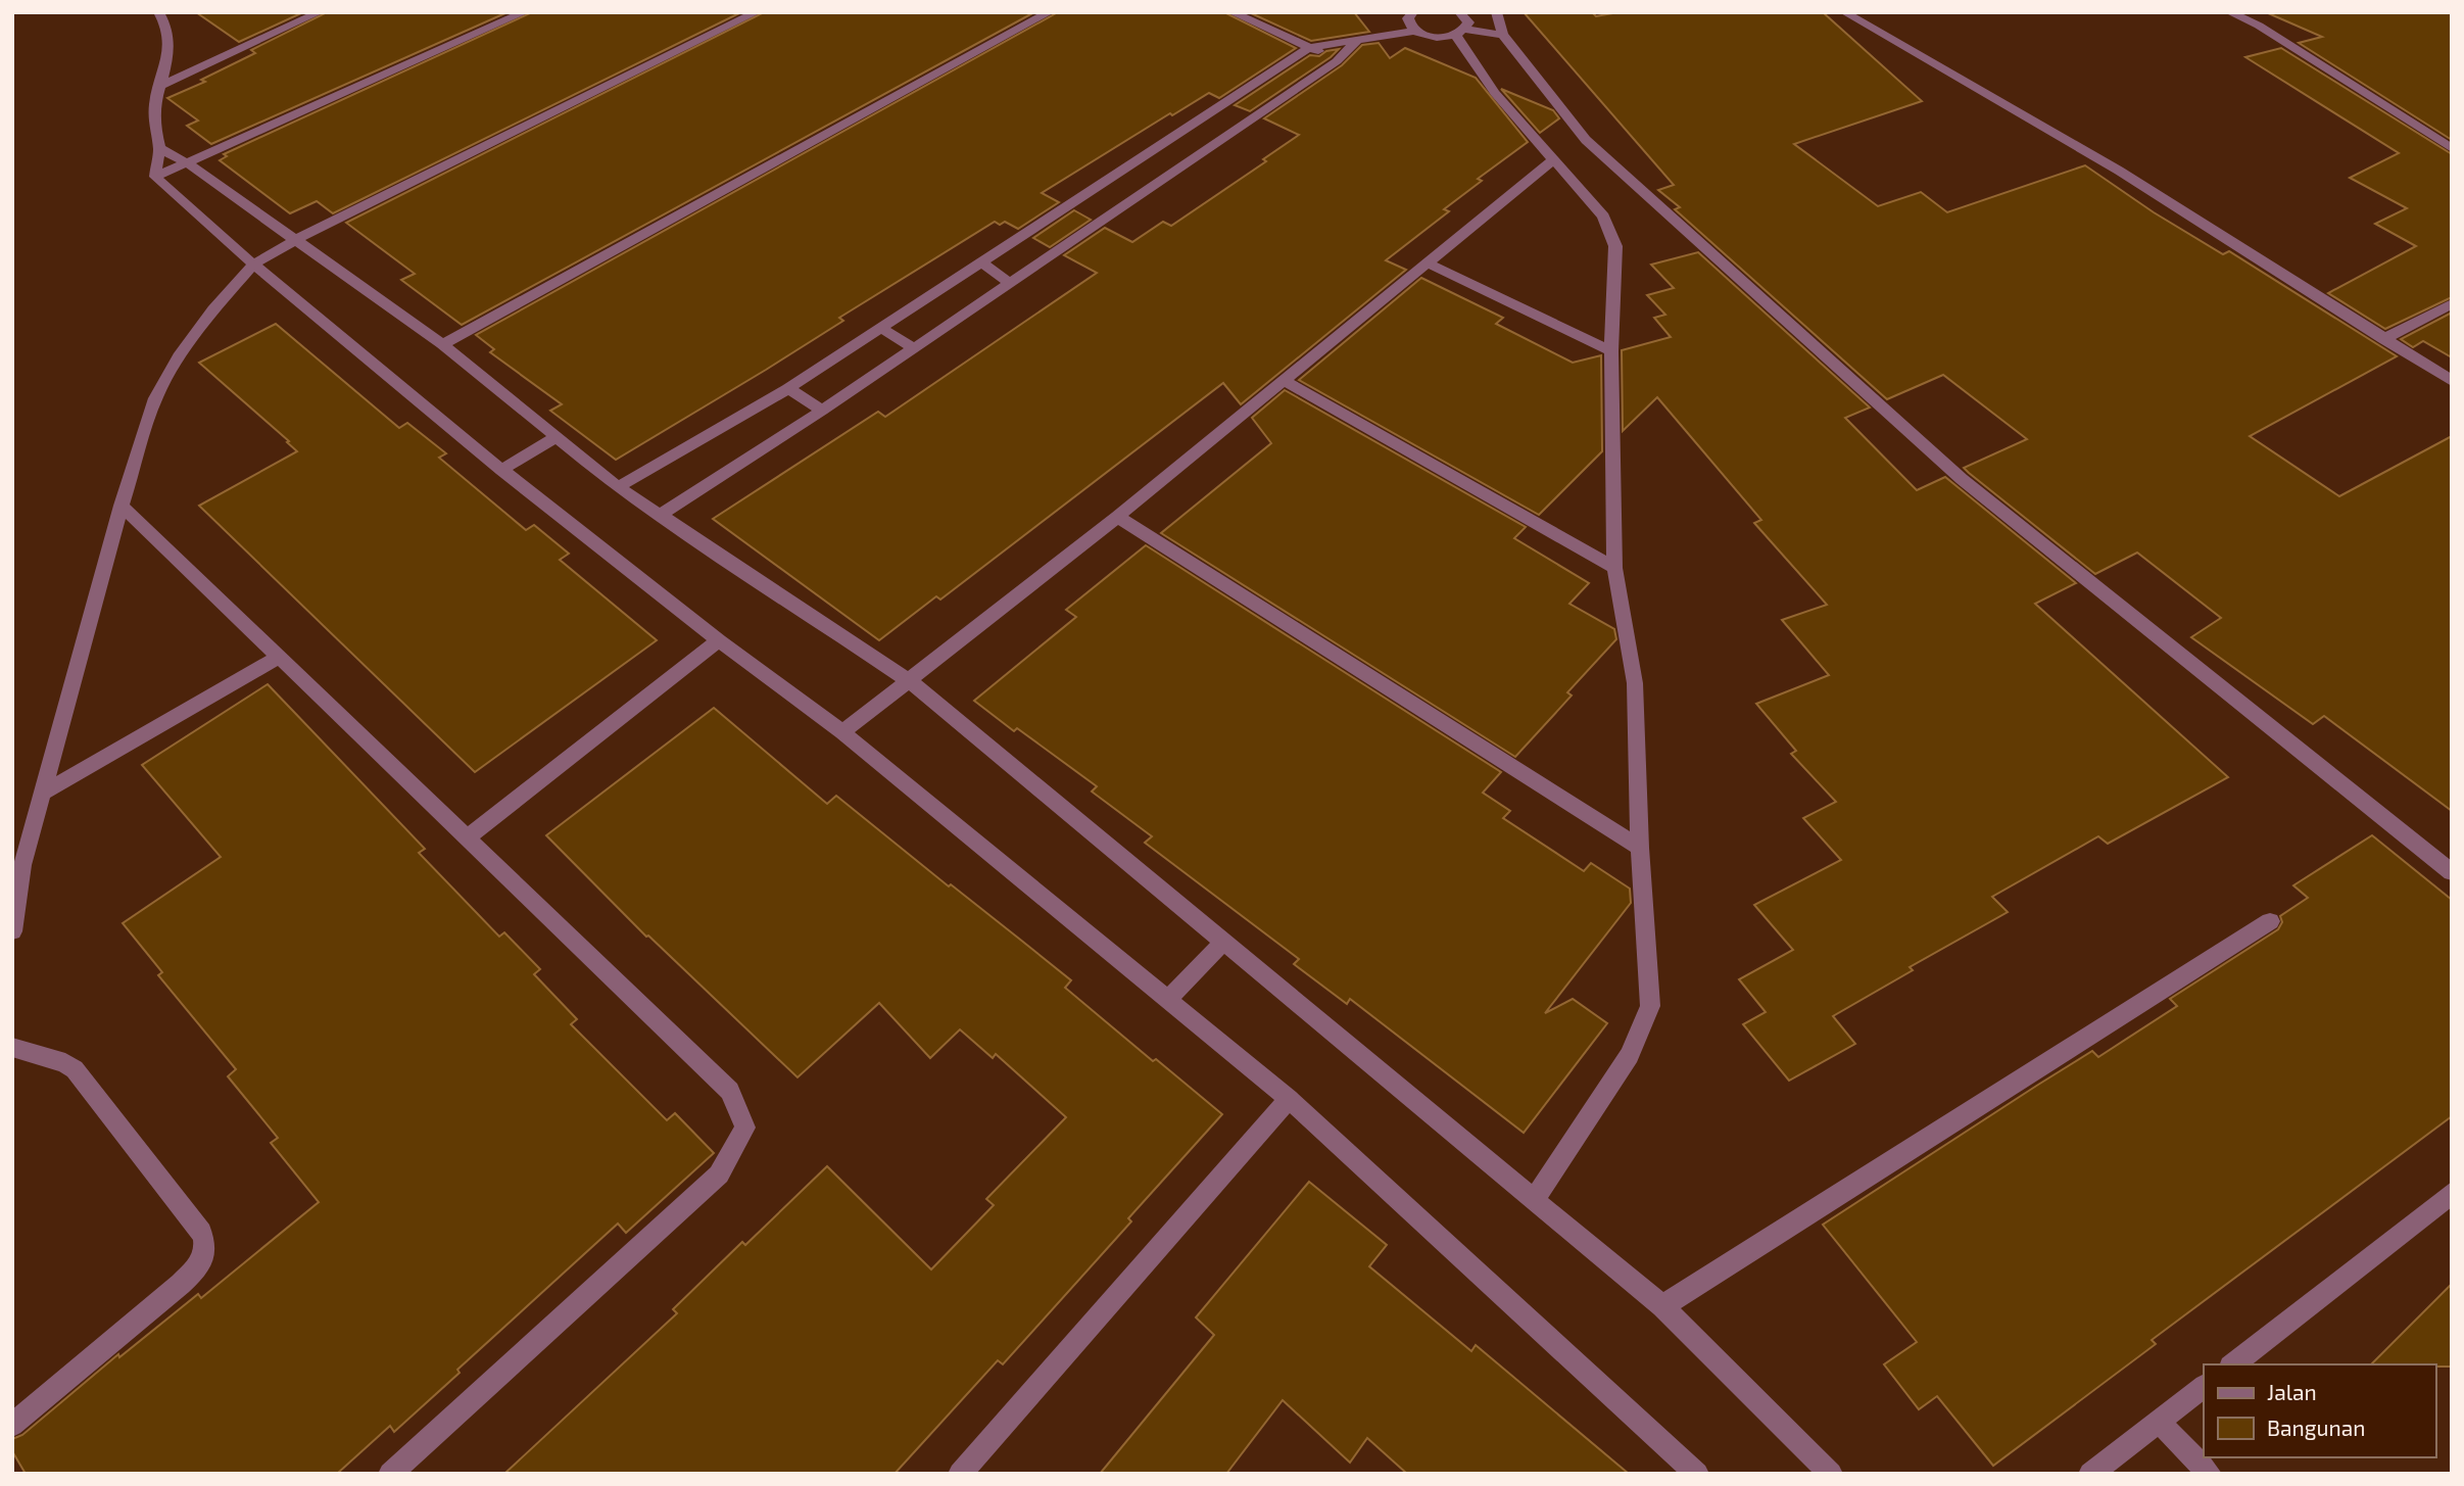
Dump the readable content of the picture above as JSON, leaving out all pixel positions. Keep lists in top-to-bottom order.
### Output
{
  "legend": ["Jalan", "Bangunan"]
}
